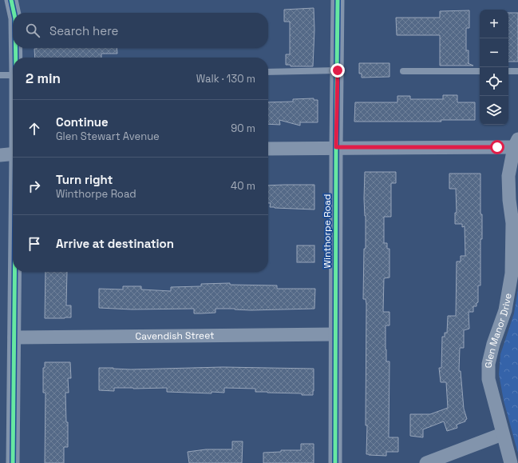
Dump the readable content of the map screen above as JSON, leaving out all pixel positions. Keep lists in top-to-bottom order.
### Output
{
  "streets": {
    "street": ["Winthorpe Road", "Glen Manor Drive", "Cavendish Street"]
  },
  "crossings": [
    ["Winthorpe Road", "Cavendish Street"]
  ],
  "page": {
    "map_buttons": ["+", "−"],
    "search": "Search here",
    "heading": ["2 min", "Walk · 130 m"],
    "list": [
      ["Continue", "Glen Stewart Avenue", "90 m"],
      ["Turn right", "Winthorpe Road", "40 m"],
      "Arrive at destination"
    ]
  }
}
